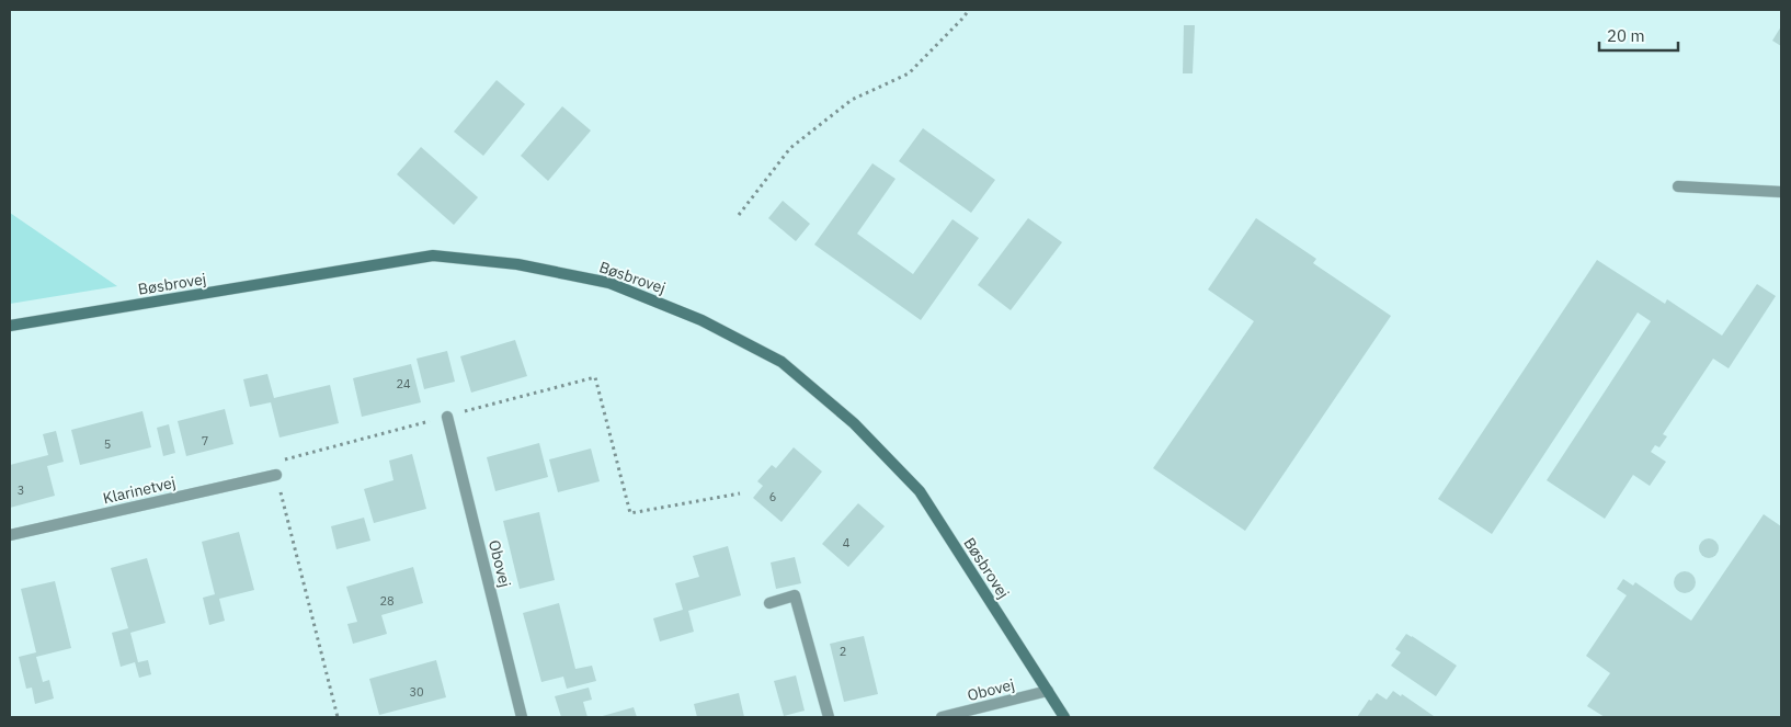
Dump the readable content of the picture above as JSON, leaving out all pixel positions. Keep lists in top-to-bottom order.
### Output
{
  "streets": {
    "street": ["Bøsbrovej", "Klarinetvej", "Obovej"]
  },
  "crossings": [
    ["Bøsbrovej", "Obovej"]
  ],
  "house_numbers": [
    "24",
    "7",
    "5",
    "3",
    "6",
    "4",
    "28",
    "2",
    "30"
  ],
  "scale_bar": "20 m"
}
